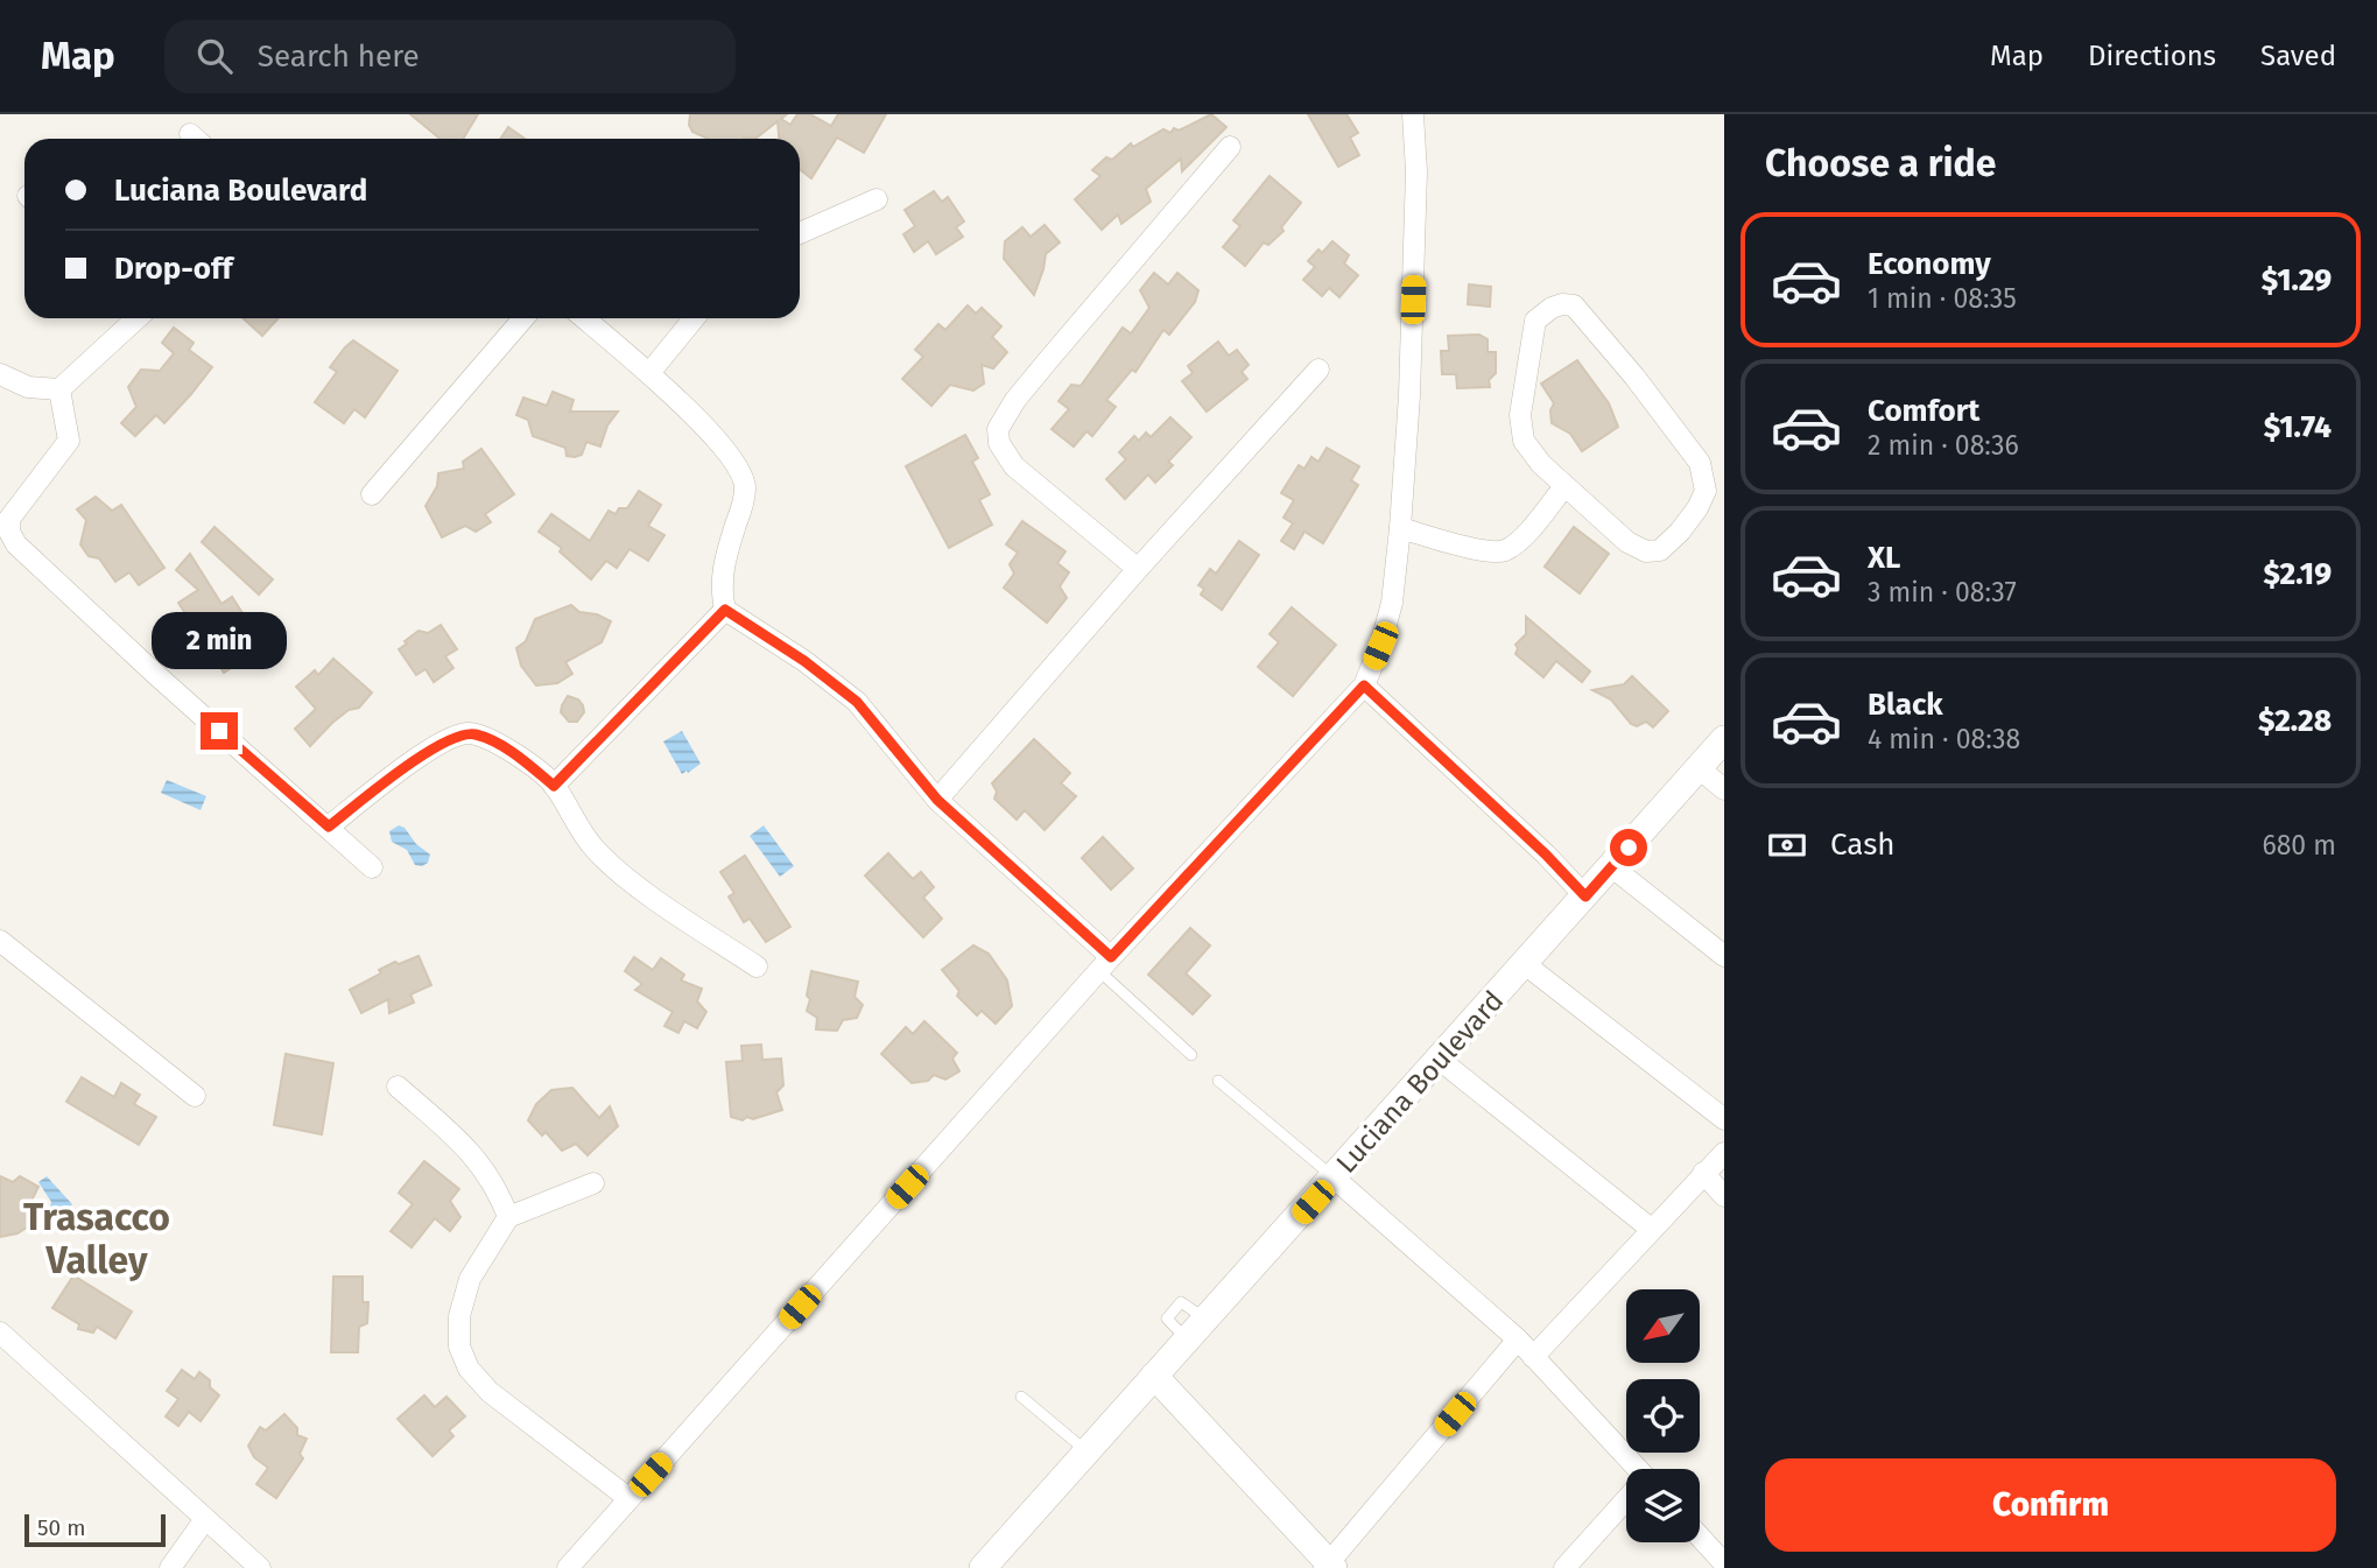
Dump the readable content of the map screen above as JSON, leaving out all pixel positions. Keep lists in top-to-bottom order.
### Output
{
  "streets": {
    "street": ["Luciana Boulevard"]
  },
  "districts": ["Trasacco Valley"],
  "scale_bar": "50 m",
  "north": "bottom left",
  "page": {
    "header": "Map",
    "search": "Search here",
    "nav": ["Map", "Directions", "Saved"],
    "heading": "Choose a ride",
    "banner": ["Luciana Boulevard", "Drop-off"],
    "list": [
      {
        "name": "Economy",
        "note": "1 min · 08:35",
        "value": "$1.29"
      },
      {
        "name": "Comfort",
        "note": "2 min · 08:36",
        "value": "$1.74"
      },
      {
        "name": "XL",
        "note": "3 min · 08:37",
        "value": "$2.19"
      },
      {
        "name": "Black",
        "note": "4 min · 08:38",
        "value": "$2.28"
      }
    ],
    "bubble": "2 min",
    "pay": ["Cash", "680 m"],
    "buttons": "Confirm",
    "scale": "50 m"
  }
}
